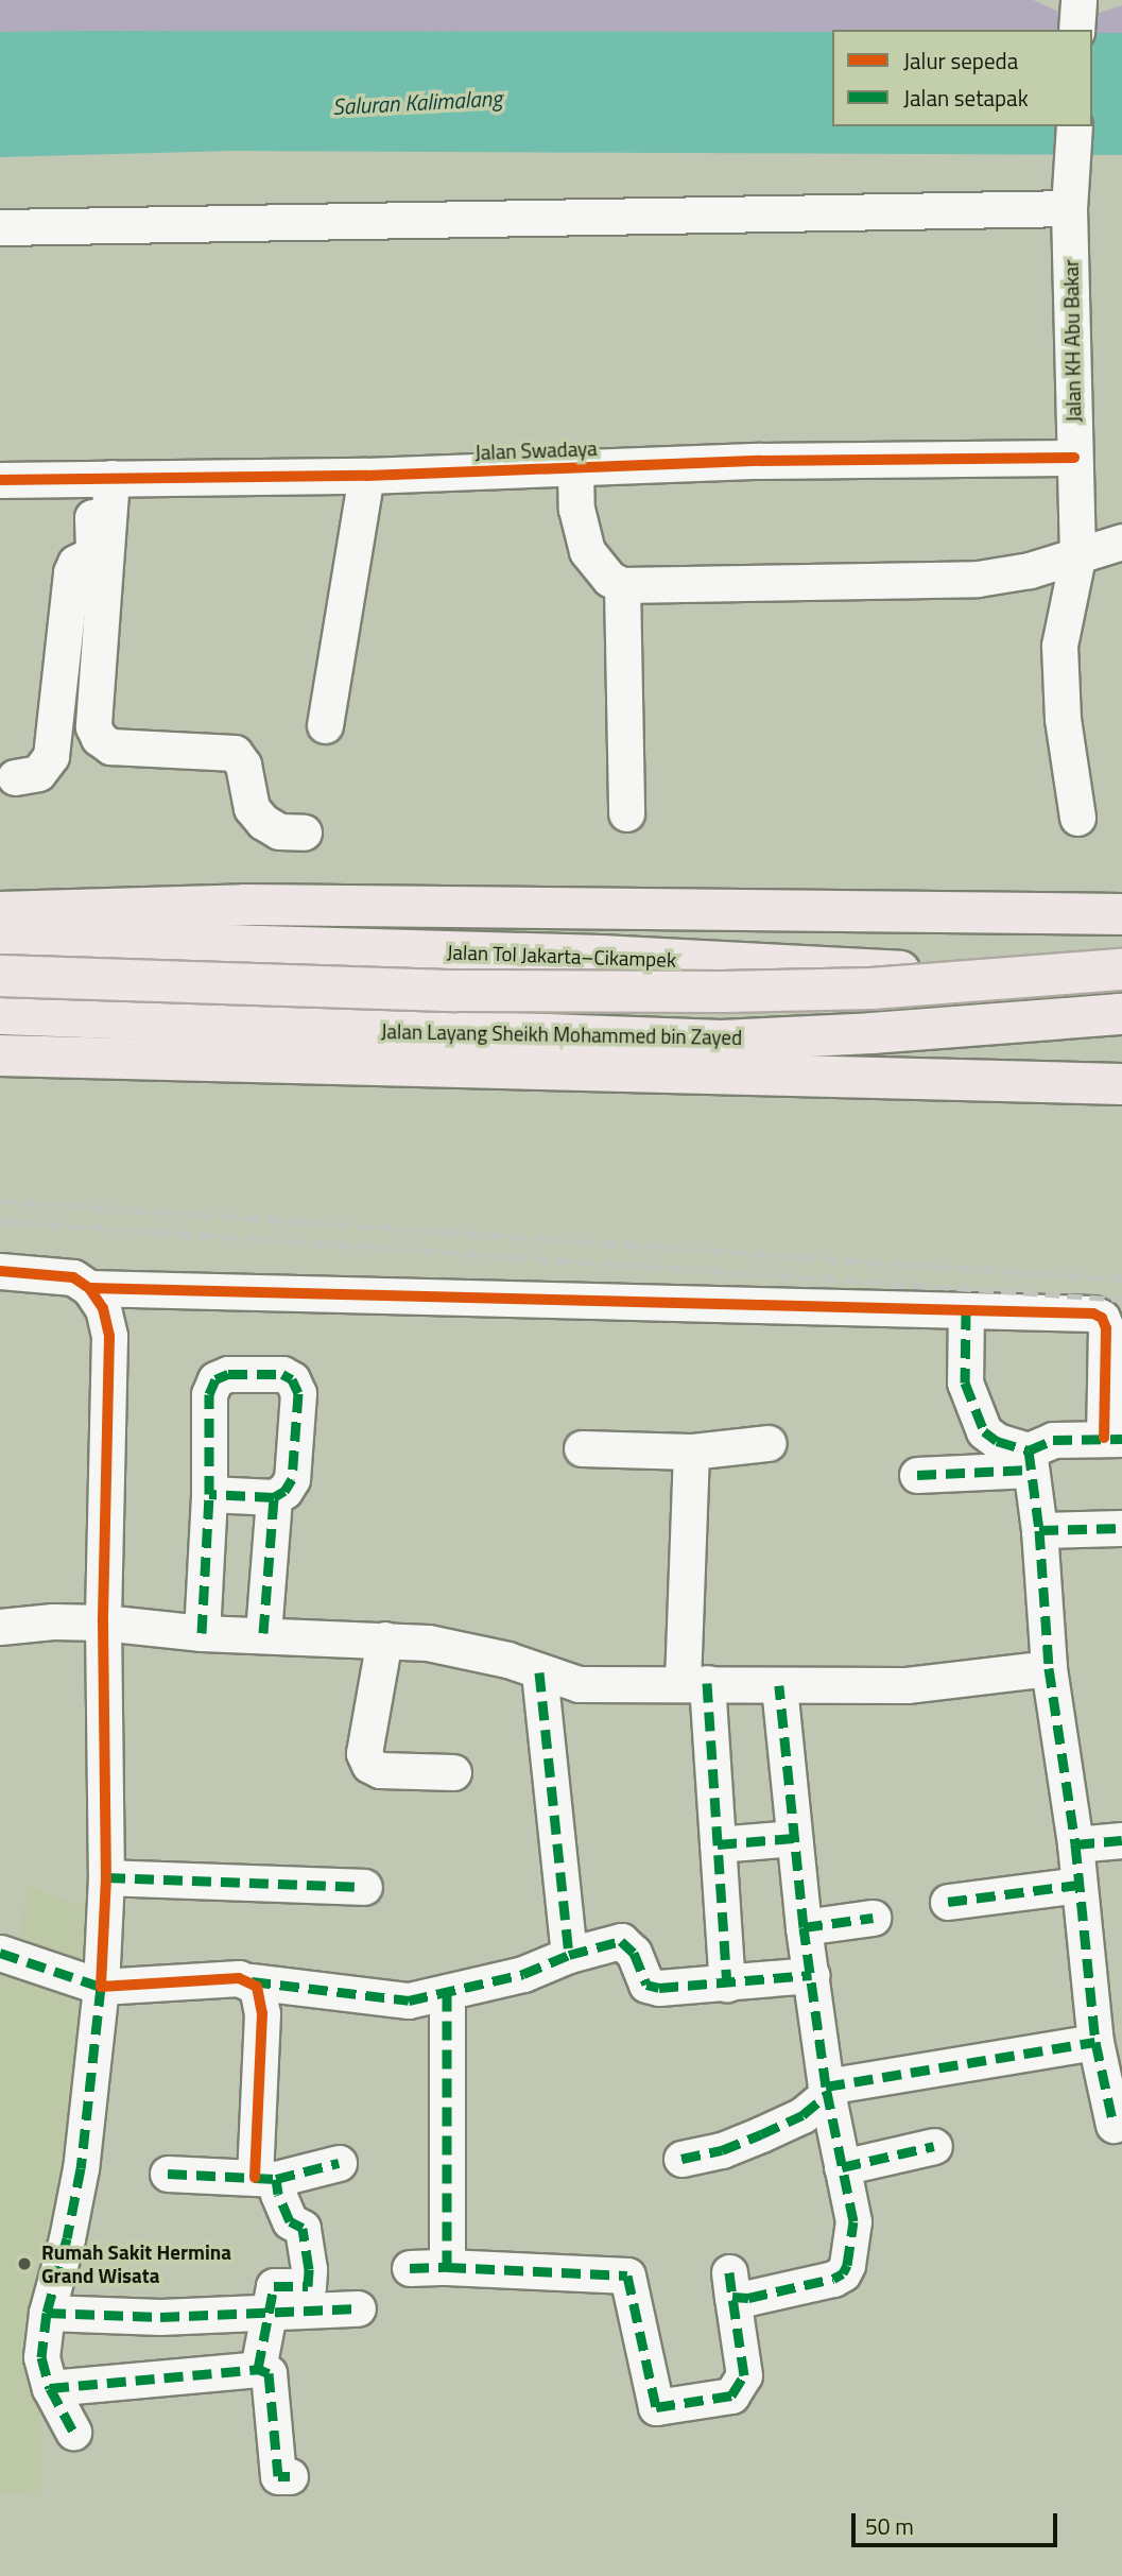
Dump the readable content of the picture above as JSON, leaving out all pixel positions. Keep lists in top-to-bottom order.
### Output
{
  "streets": {
    "highway": ["Jalan Tol Jakarta–Cikampek", "Jalan Layang Sheikh Mohammed bin Zayed"],
    "street": ["Jalan KH Abu Bakar", "Jalan Swadaya"]
  },
  "crossings": [
    ["Jalan KH Abu Bakar", "Jalan Swadaya"]
  ],
  "water": ["Saluran Kalimalang"],
  "places": ["Rumah Sakit Hermina Grand Wisata"],
  "legend": ["Jalur sepeda", "Jalan setapak"],
  "scale_bar": "50 m"
}
